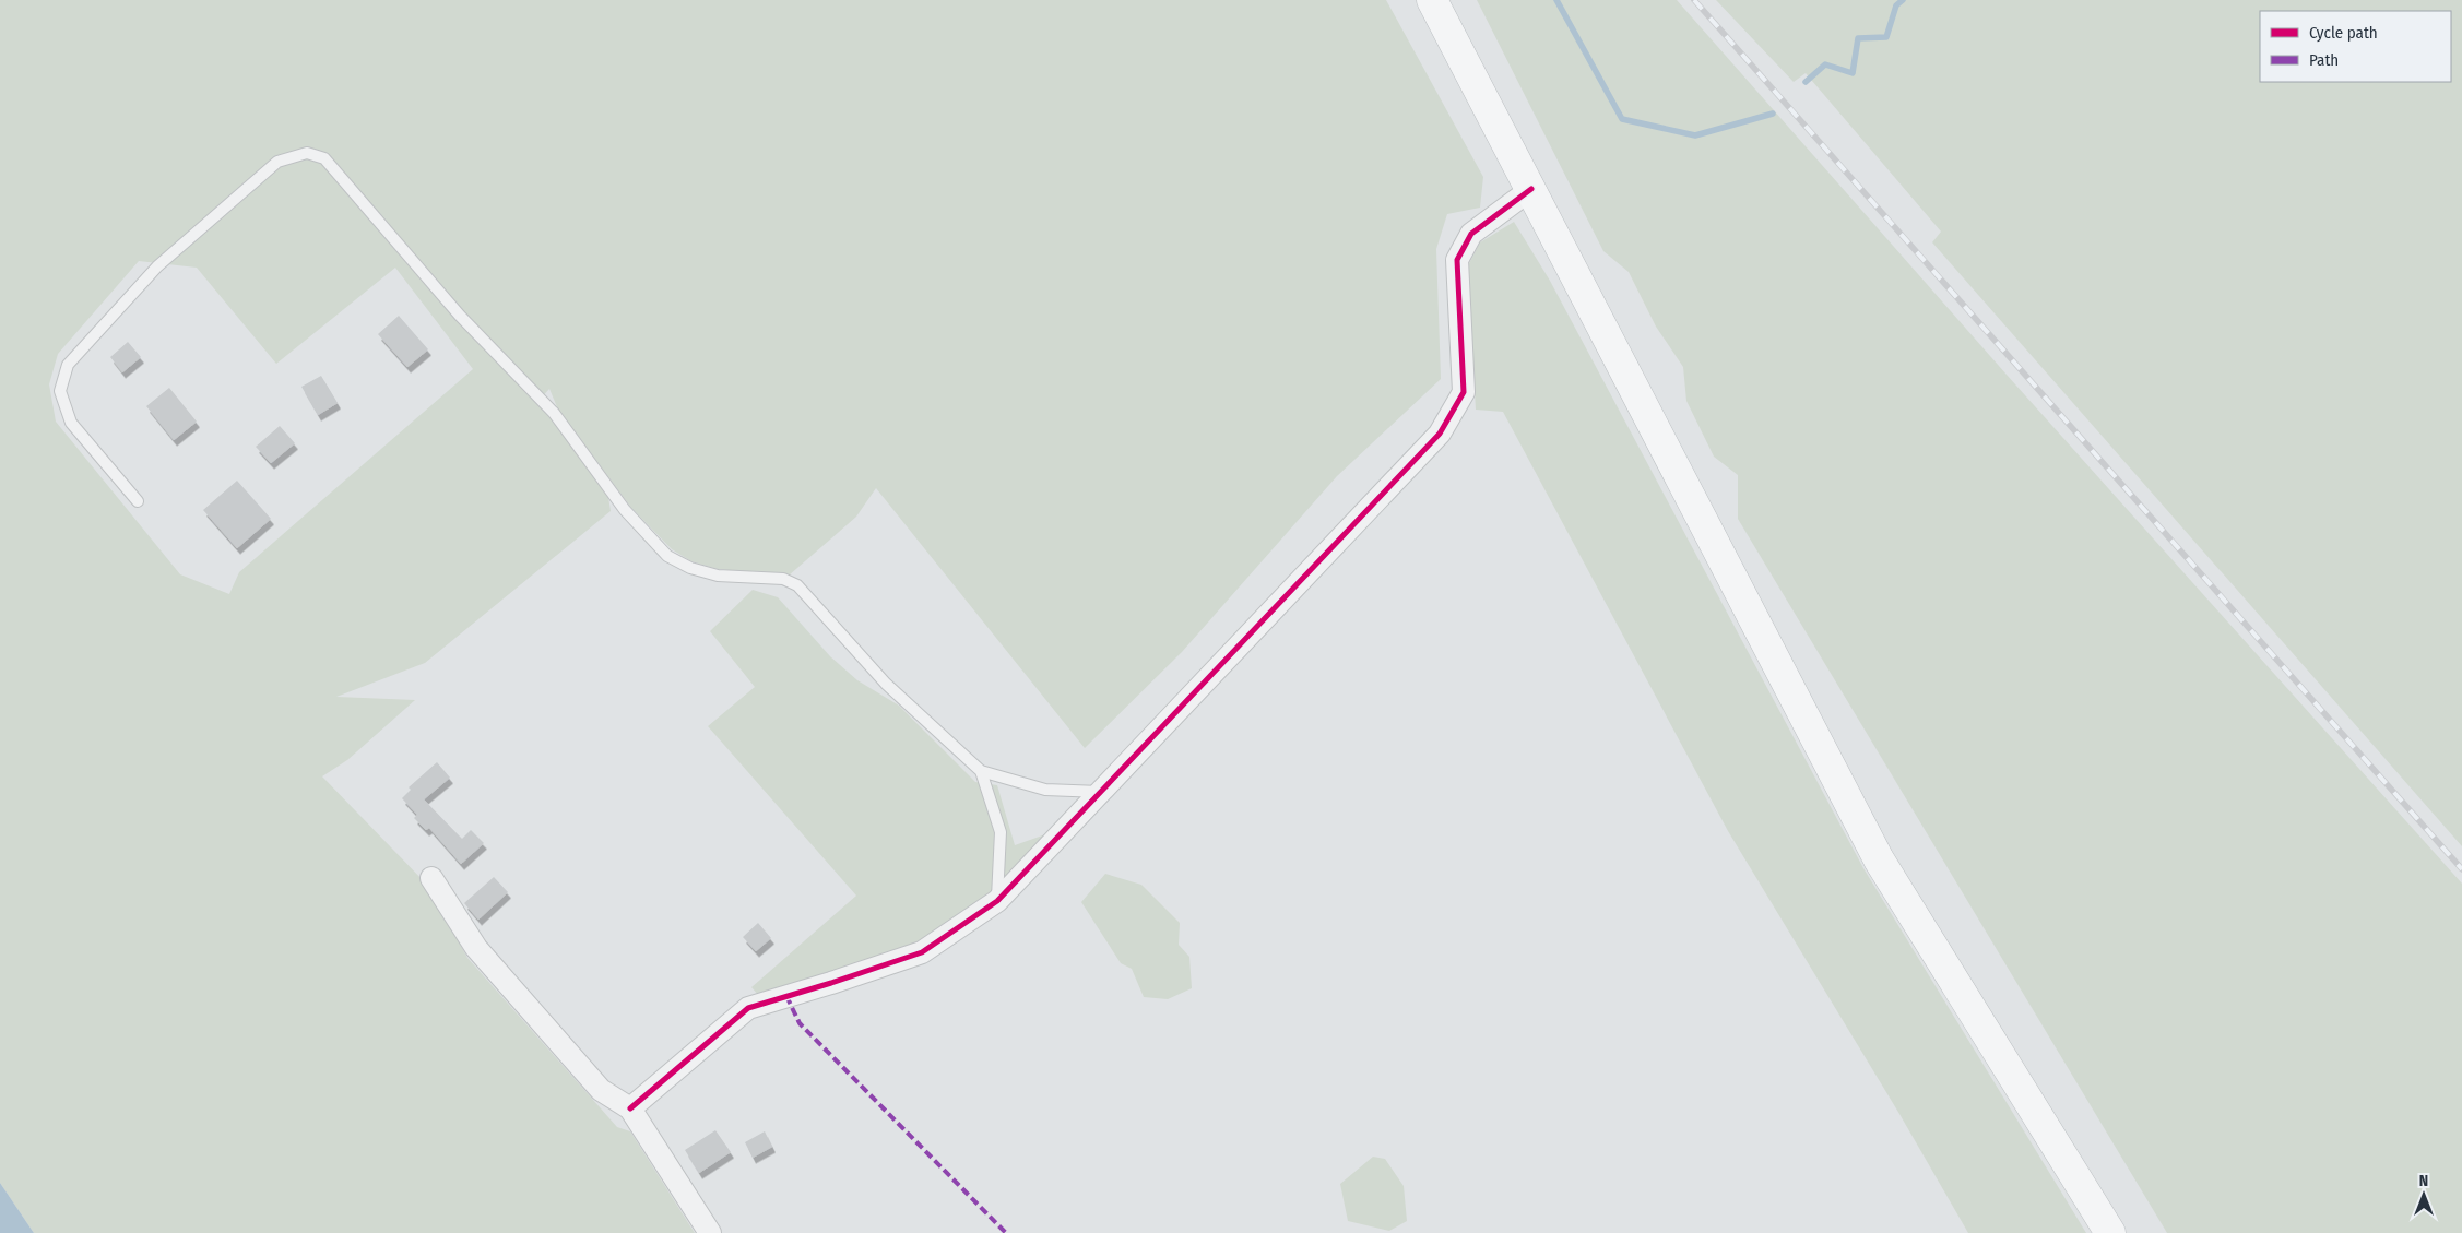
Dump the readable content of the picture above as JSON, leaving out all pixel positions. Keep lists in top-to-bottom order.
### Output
{
  "legend": ["Cycle path", "Path"],
  "north": "top"
}
